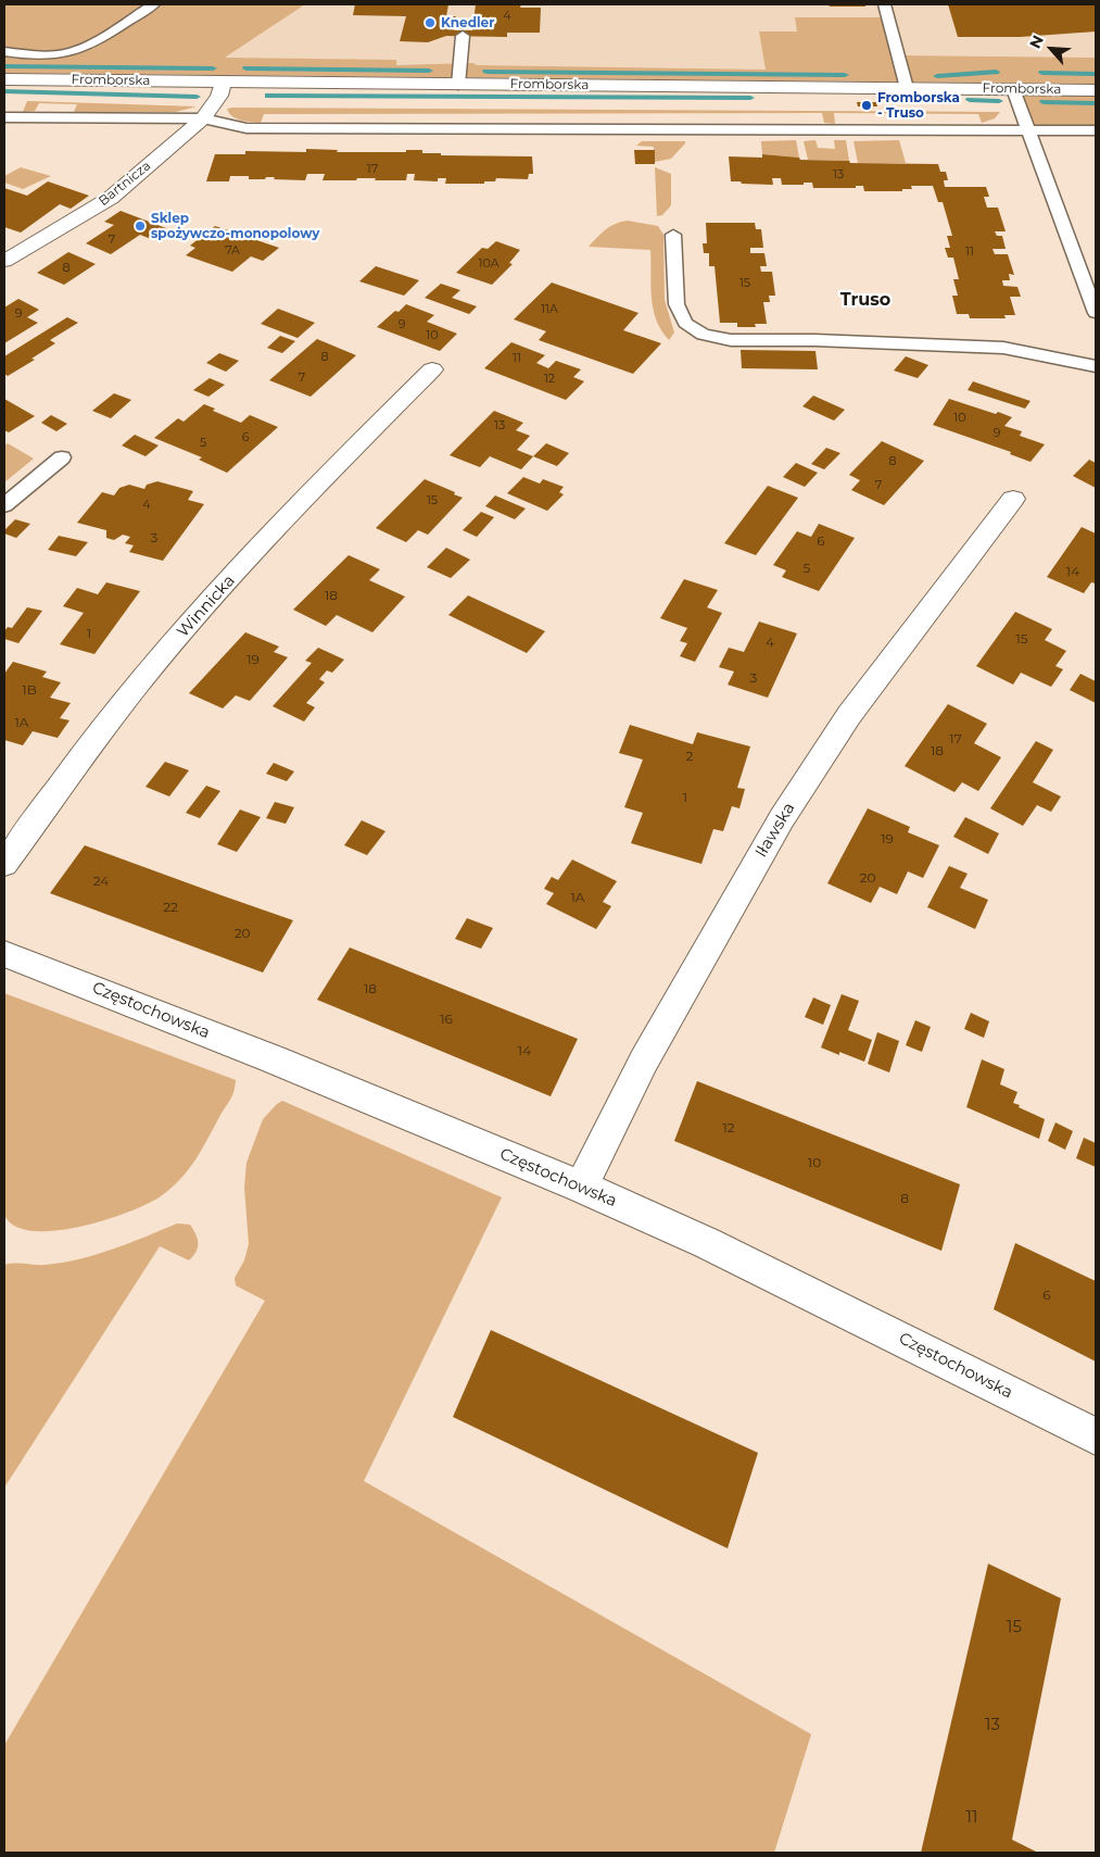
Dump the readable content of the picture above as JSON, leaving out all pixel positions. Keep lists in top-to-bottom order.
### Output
{
  "streets": {
    "street": [
      "Fromborska",
      "Bartnicza",
      "Winnicka",
      "Iławska",
      "Częstochowska"
    ]
  },
  "crossings": [
    ["Fromborska", "Bartnicza"],
    ["Iławska", "Częstochowska"]
  ],
  "districts": ["Truso"],
  "places": ["Knedler", "Fromborska - Truso", "Sklep spożywczo-monopolowy"],
  "house_numbers": [
    "4",
    "17",
    "13",
    "7",
    "7A",
    "11",
    "10A",
    "8",
    "15",
    "11A",
    "9",
    "9",
    "10",
    "8",
    "11",
    "7",
    "12",
    "10",
    "13",
    "9",
    "6",
    "5",
    "8",
    "7",
    "15",
    "4",
    "3",
    "6",
    "5",
    "14",
    "18",
    "1",
    "15",
    "4",
    "19",
    "3",
    "1B",
    "1A",
    "17",
    "18",
    "2",
    "1",
    "19",
    "20",
    "24",
    "1A",
    "22",
    "20",
    "18",
    "16",
    "14",
    "12",
    "10",
    "8",
    "6",
    "15",
    "13",
    "11"
  ],
  "north": "top left"
}
